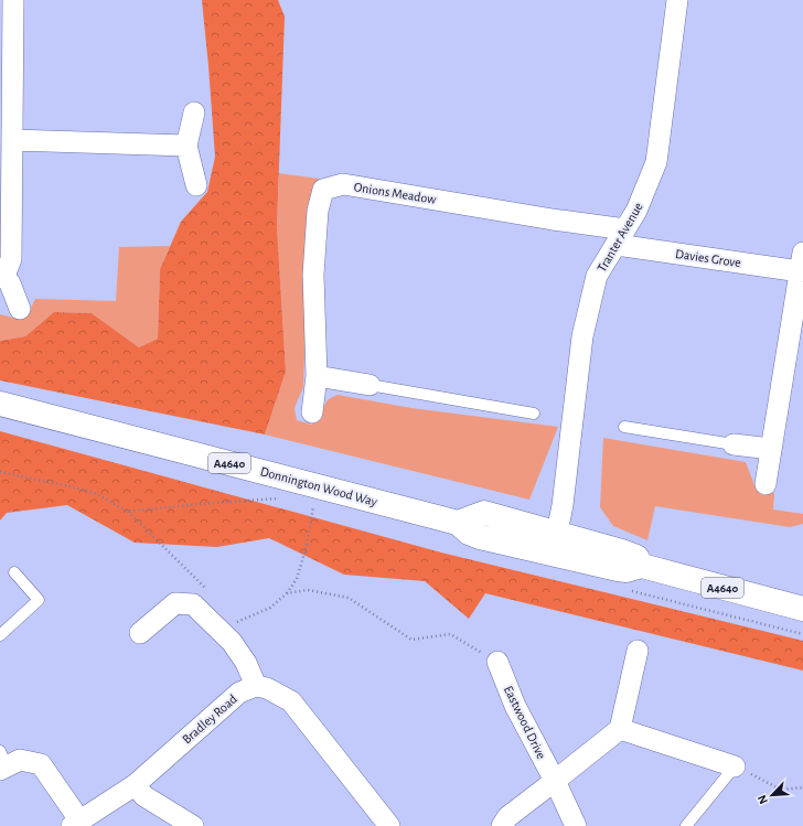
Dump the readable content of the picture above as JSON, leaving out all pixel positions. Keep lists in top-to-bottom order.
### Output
{
  "streets": {
    "main road": ["A4640", "Donnington Wood Way"],
    "street": [
      "Onions Meadow",
      "Tranter Avenue",
      "Davies Grove",
      "Bradley Road",
      "Eastwood Drive"
    ]
  },
  "crossings": [
    ["Onions Meadow", "Tranter Avenue"],
    ["Onions Meadow", "Davies Grove"],
    ["Tranter Avenue", "Davies Grove"],
    ["Tranter Avenue", "Donnington Wood Way"]
  ],
  "north": "bottom left"
}
